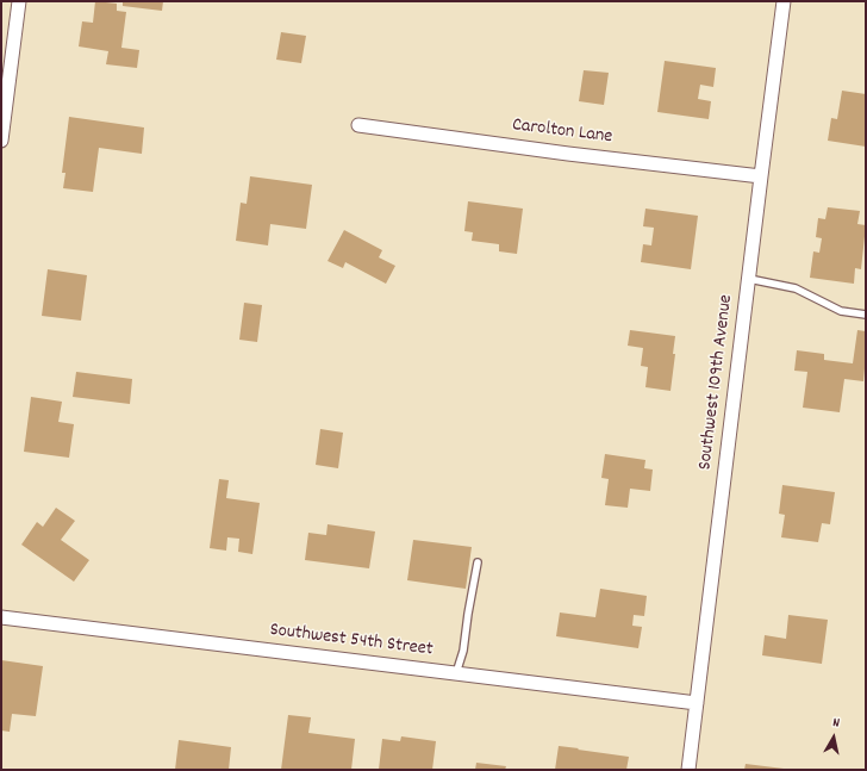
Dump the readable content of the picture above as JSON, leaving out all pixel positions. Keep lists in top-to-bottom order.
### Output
{
  "streets": {
    "street": ["Carolton Lane", "Southwest 109th Avenue", "Southwest 54th Street"]
  },
  "crossings": [
    ["Carolton Lane", "Southwest 109th Avenue"],
    ["Southwest 109th Avenue", "Southwest 54th Street"]
  ],
  "north": "top"
}
